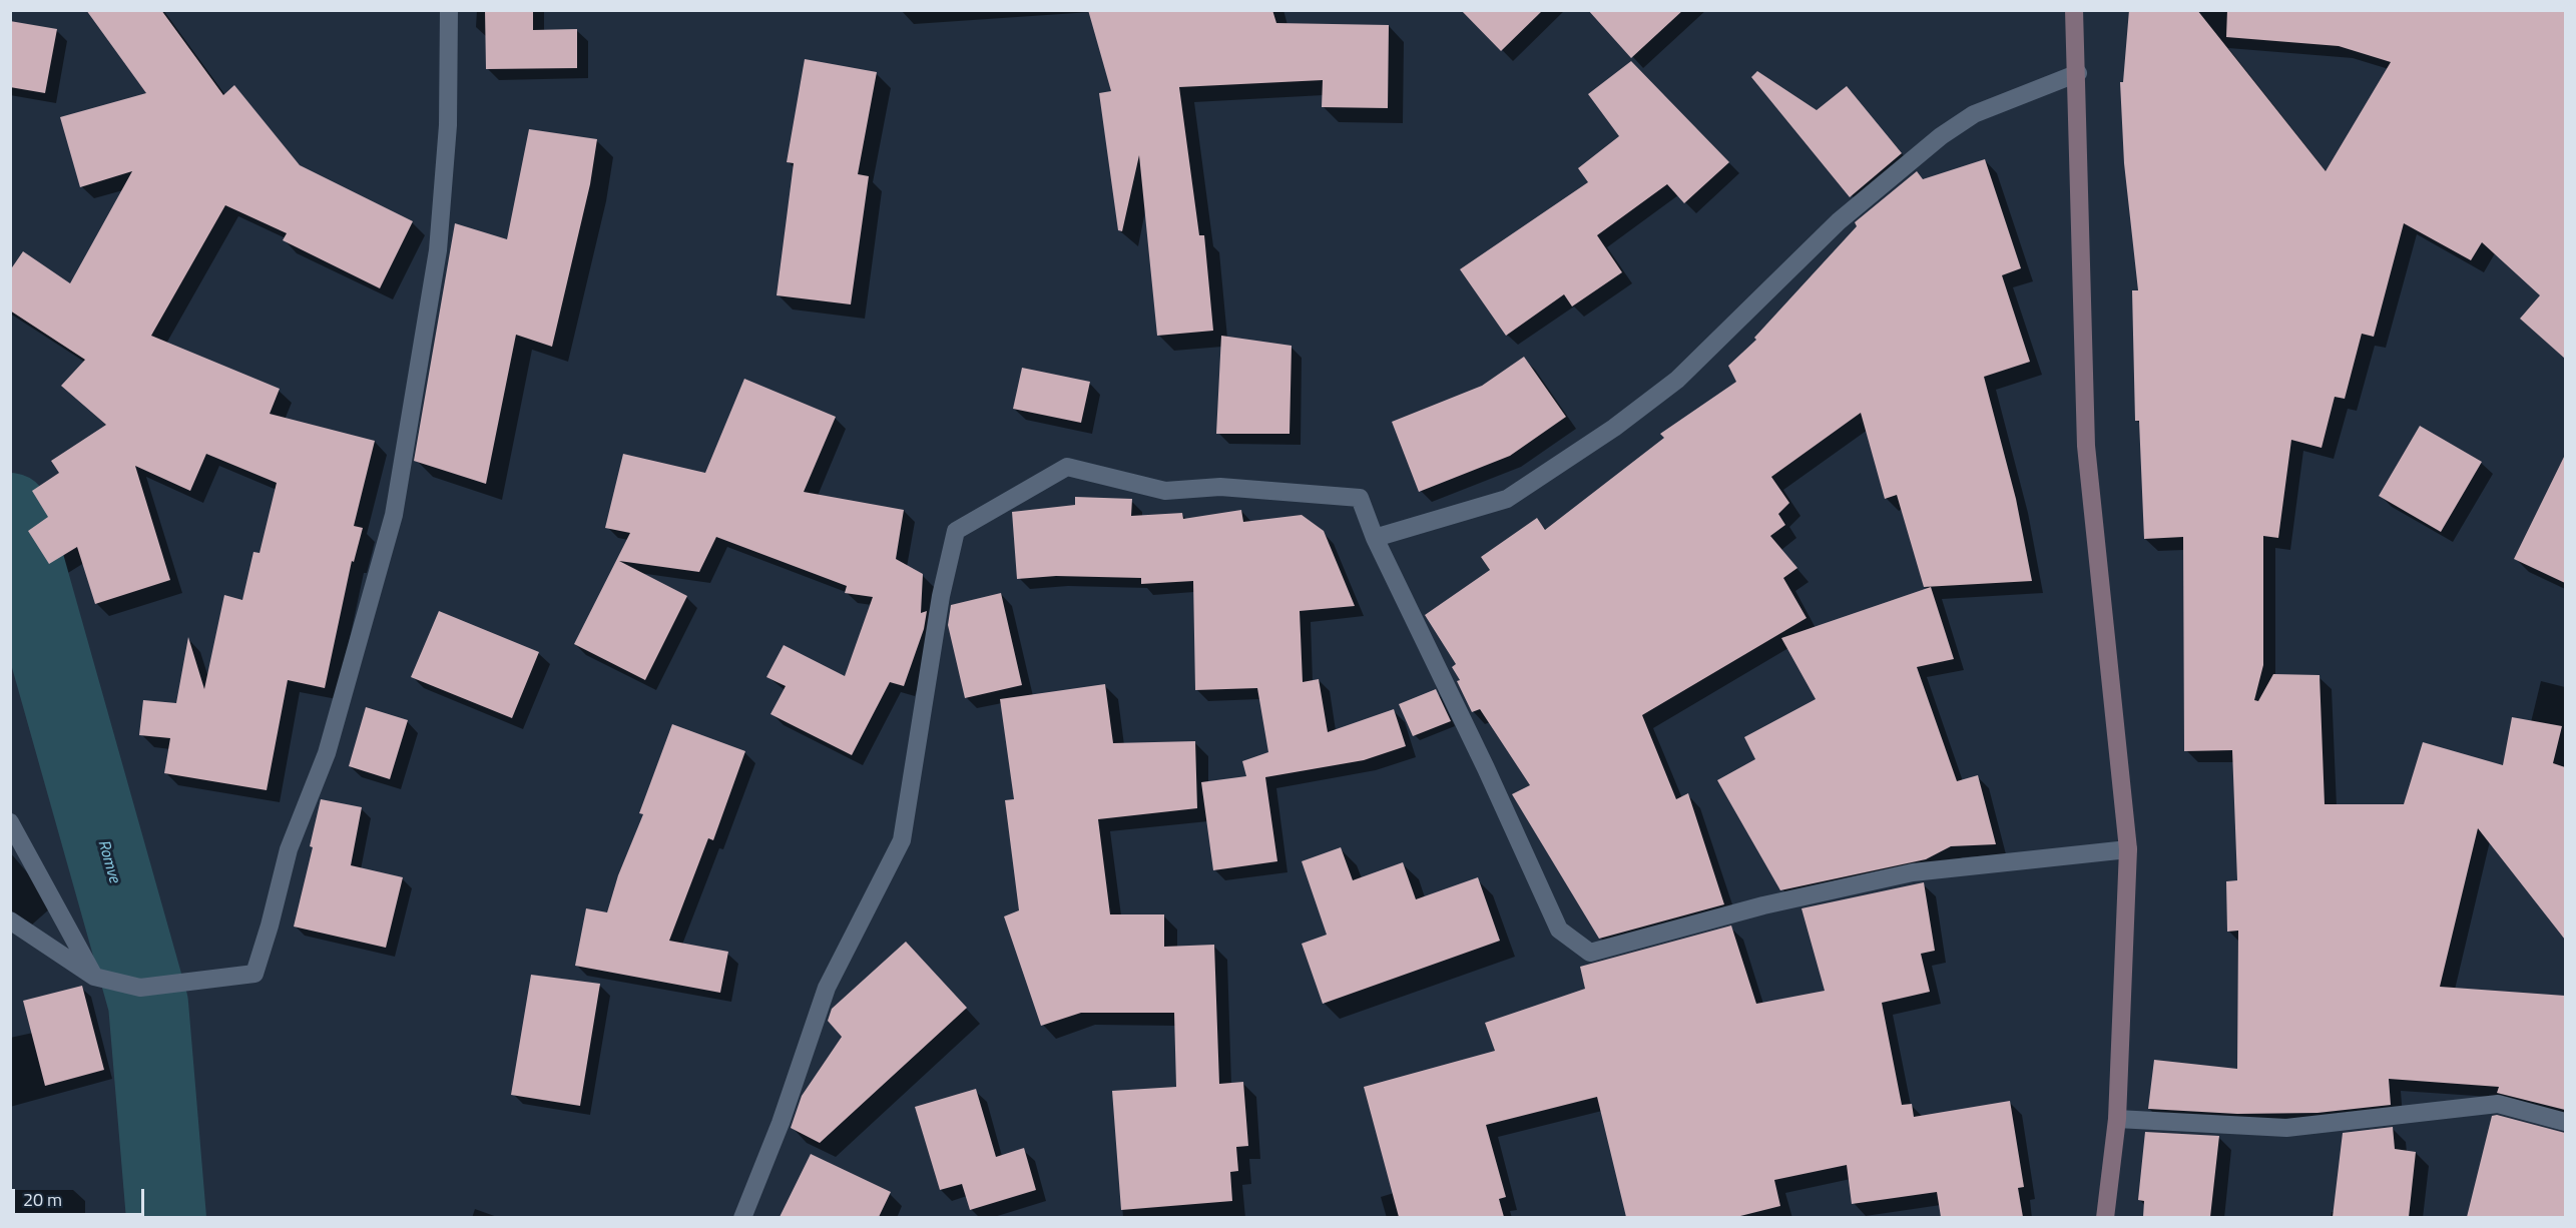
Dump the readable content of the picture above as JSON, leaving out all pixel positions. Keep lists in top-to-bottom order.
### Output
{
  "water": ["Romve"],
  "scale_bar": "20 m"
}
